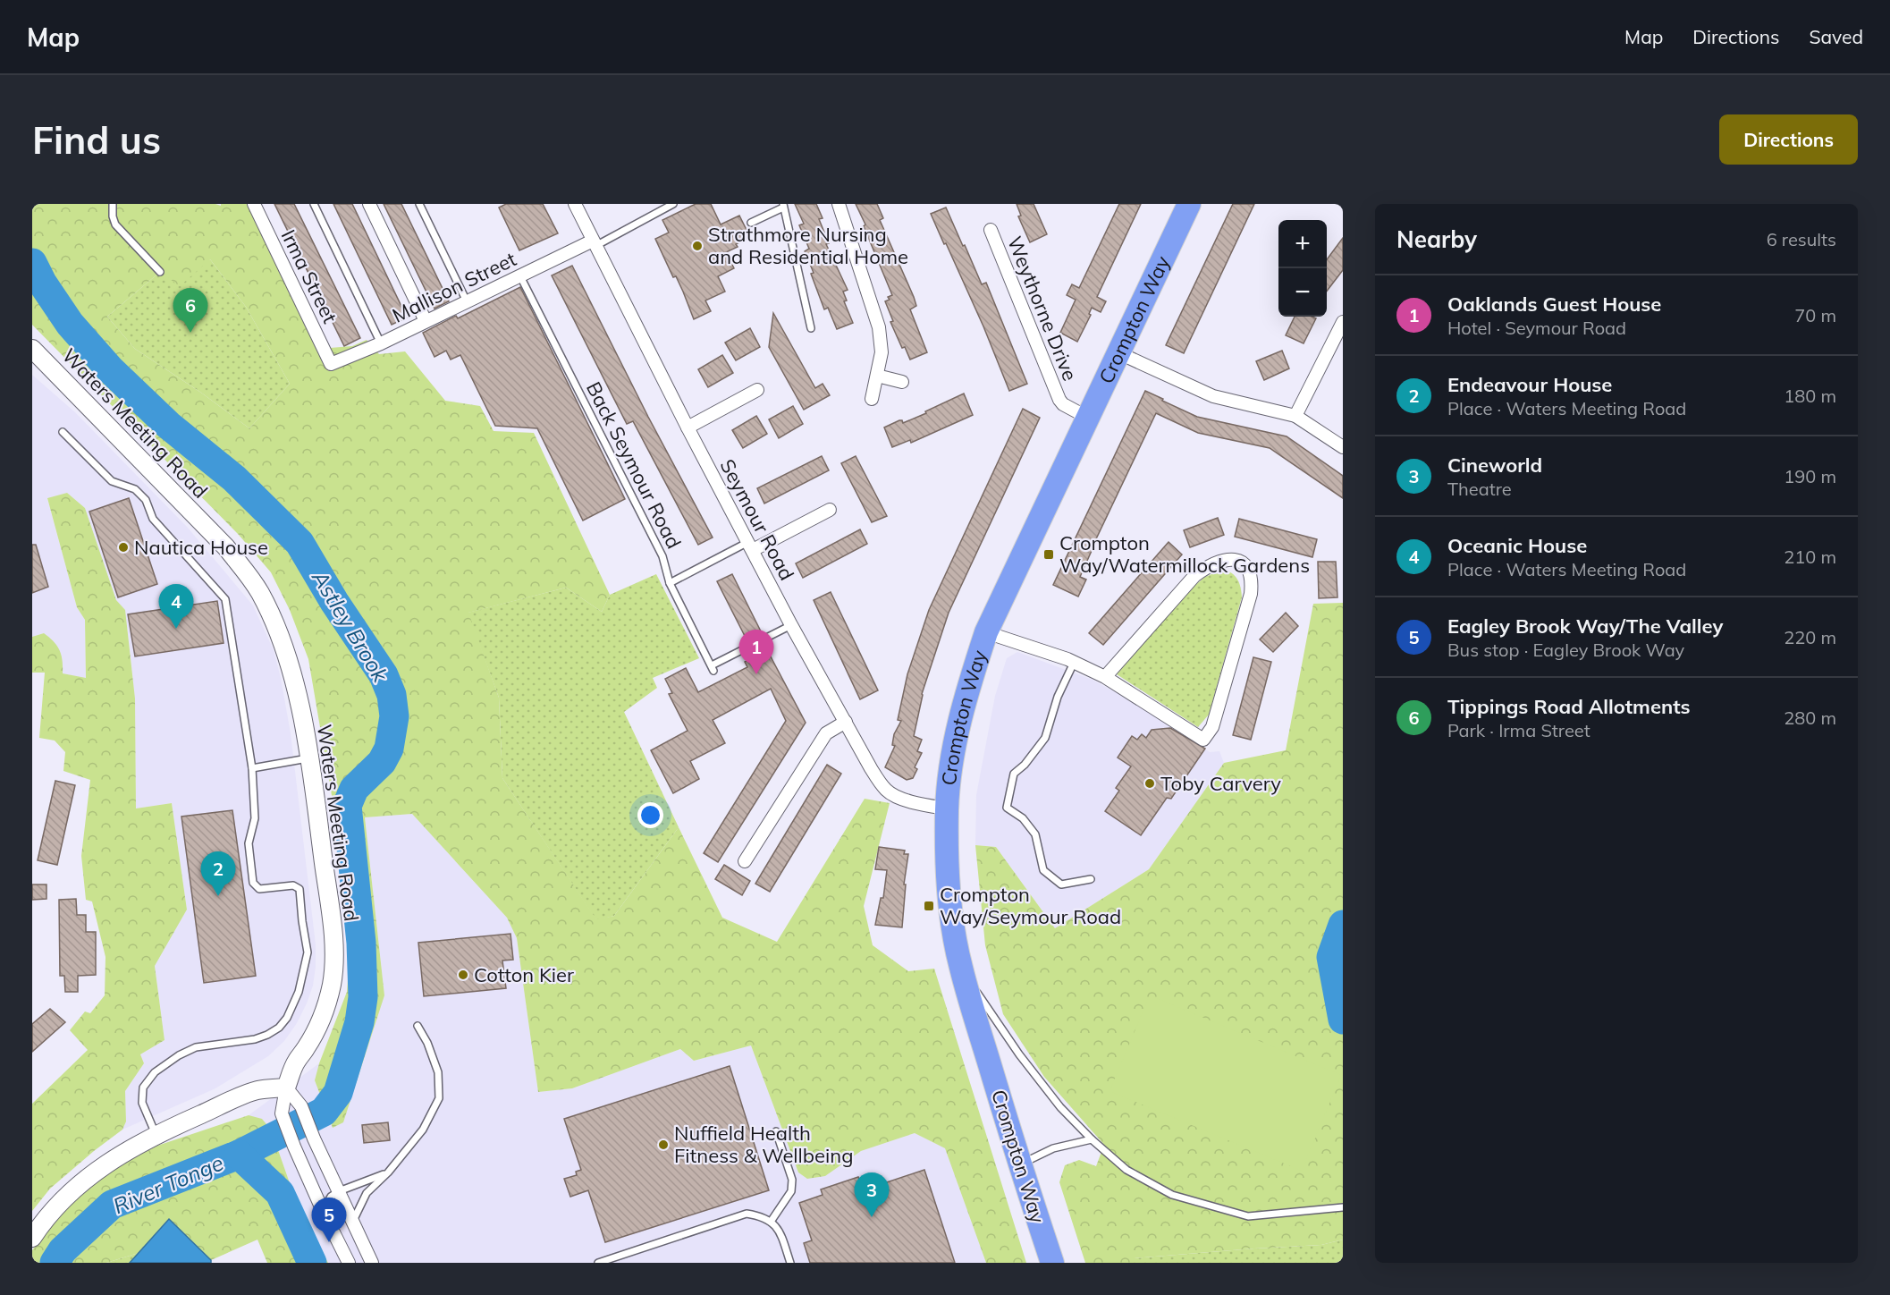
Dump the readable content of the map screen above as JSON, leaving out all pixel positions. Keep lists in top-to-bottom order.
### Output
{
  "streets": {
    "highway": ["Crompton Way"],
    "street": [
      "Irma Street",
      "Mallison Street",
      "Weythorne Drive",
      "Waters Meeting Road",
      "Seymour Road"
    ],
    "lane": ["Back Seymour Road"]
  },
  "crossings": [
    ["Irma Street", "Mallison Street"],
    ["Mallison Street", "Back Seymour Road"],
    ["Mallison Street", "Seymour Road"],
    ["Weythorne Drive", "Crompton Way"],
    ["Crompton Way", "Seymour Road"],
    ["Back Seymour Road", "Seymour Road"]
  ],
  "water": ["Astley Brook", "River Tonge"],
  "places": {
    "other": [
      "Strathmore Nursing and Residential Home",
      "Nautica House",
      "Toby Carvery",
      "Cotton Kier",
      "Nuffield Health Fitness & Wellbeing"
    ],
    "transit": ["Crompton Way/Watermillock Gardens", "Crompton Way/Seymour Road"]
  },
  "page": {
    "header": "Map",
    "nav": ["Map", "Directions", "Saved"],
    "buttons": "Directions",
    "title": "Find us",
    "heading": ["Nearby", "6 results"],
    "map_buttons": ["+", "−"],
    "list": [
      {
        "mark": "1",
        "name": "Oaklands Guest House",
        "note": "Hotel · Seymour Road",
        "value": "70 m"
      },
      {
        "mark": "2",
        "name": "Endeavour House",
        "note": "Place · Waters Meeting Road",
        "value": "180 m"
      },
      {
        "mark": "3",
        "name": "Cineworld",
        "note": "Theatre",
        "value": "190 m"
      },
      {
        "mark": "4",
        "name": "Oceanic House",
        "note": "Place · Waters Meeting Road",
        "value": "210 m"
      },
      {
        "mark": "5",
        "name": "Eagley Brook Way/The Valley",
        "note": "Bus stop · Eagley Brook Way",
        "value": "220 m"
      },
      {
        "mark": "6",
        "name": "Tippings Road Allotments",
        "note": "Park · Irma Street",
        "value": "280 m"
      }
    ],
    "pins": [
      "6",
      "4",
      "1",
      "2",
      "3",
      "5"
    ]
  }
}
